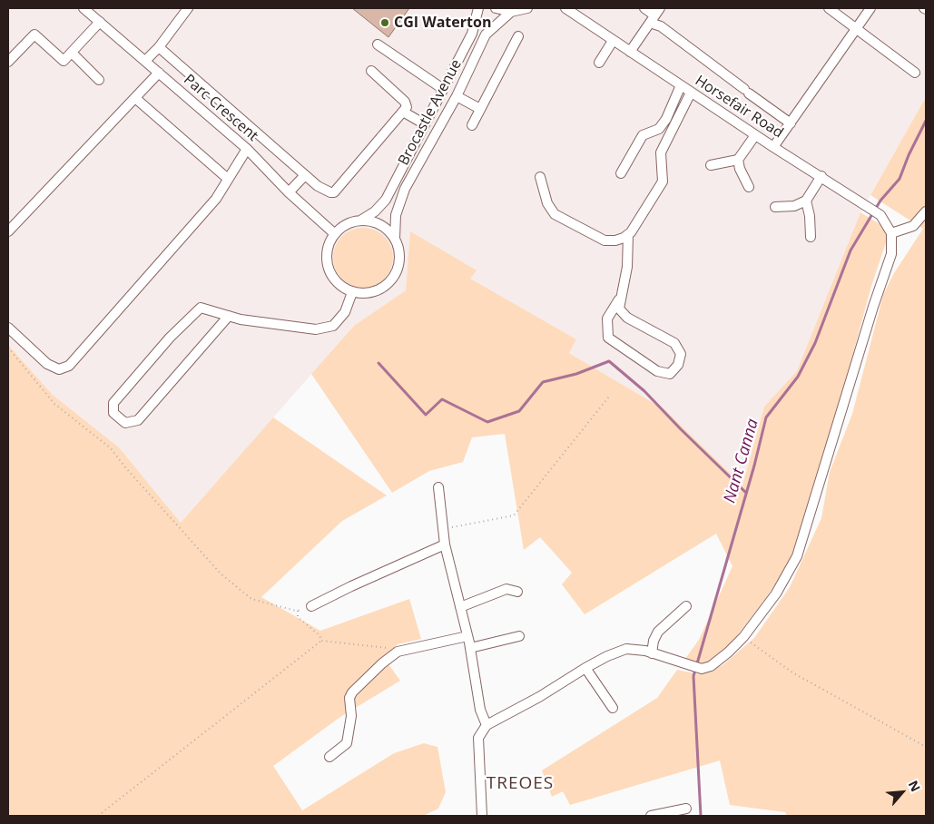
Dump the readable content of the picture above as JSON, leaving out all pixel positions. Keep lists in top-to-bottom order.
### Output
{
  "streets": {
    "street": ["Horsefair Road", "Parc Crescent", "Brocastle Avenue"]
  },
  "crossings": [
    ["Parc Crescent", "Brocastle Avenue"]
  ],
  "districts": ["TREOES"],
  "water": ["Nant Canna"],
  "places": ["CGI Waterton"],
  "north": "top right"
}
